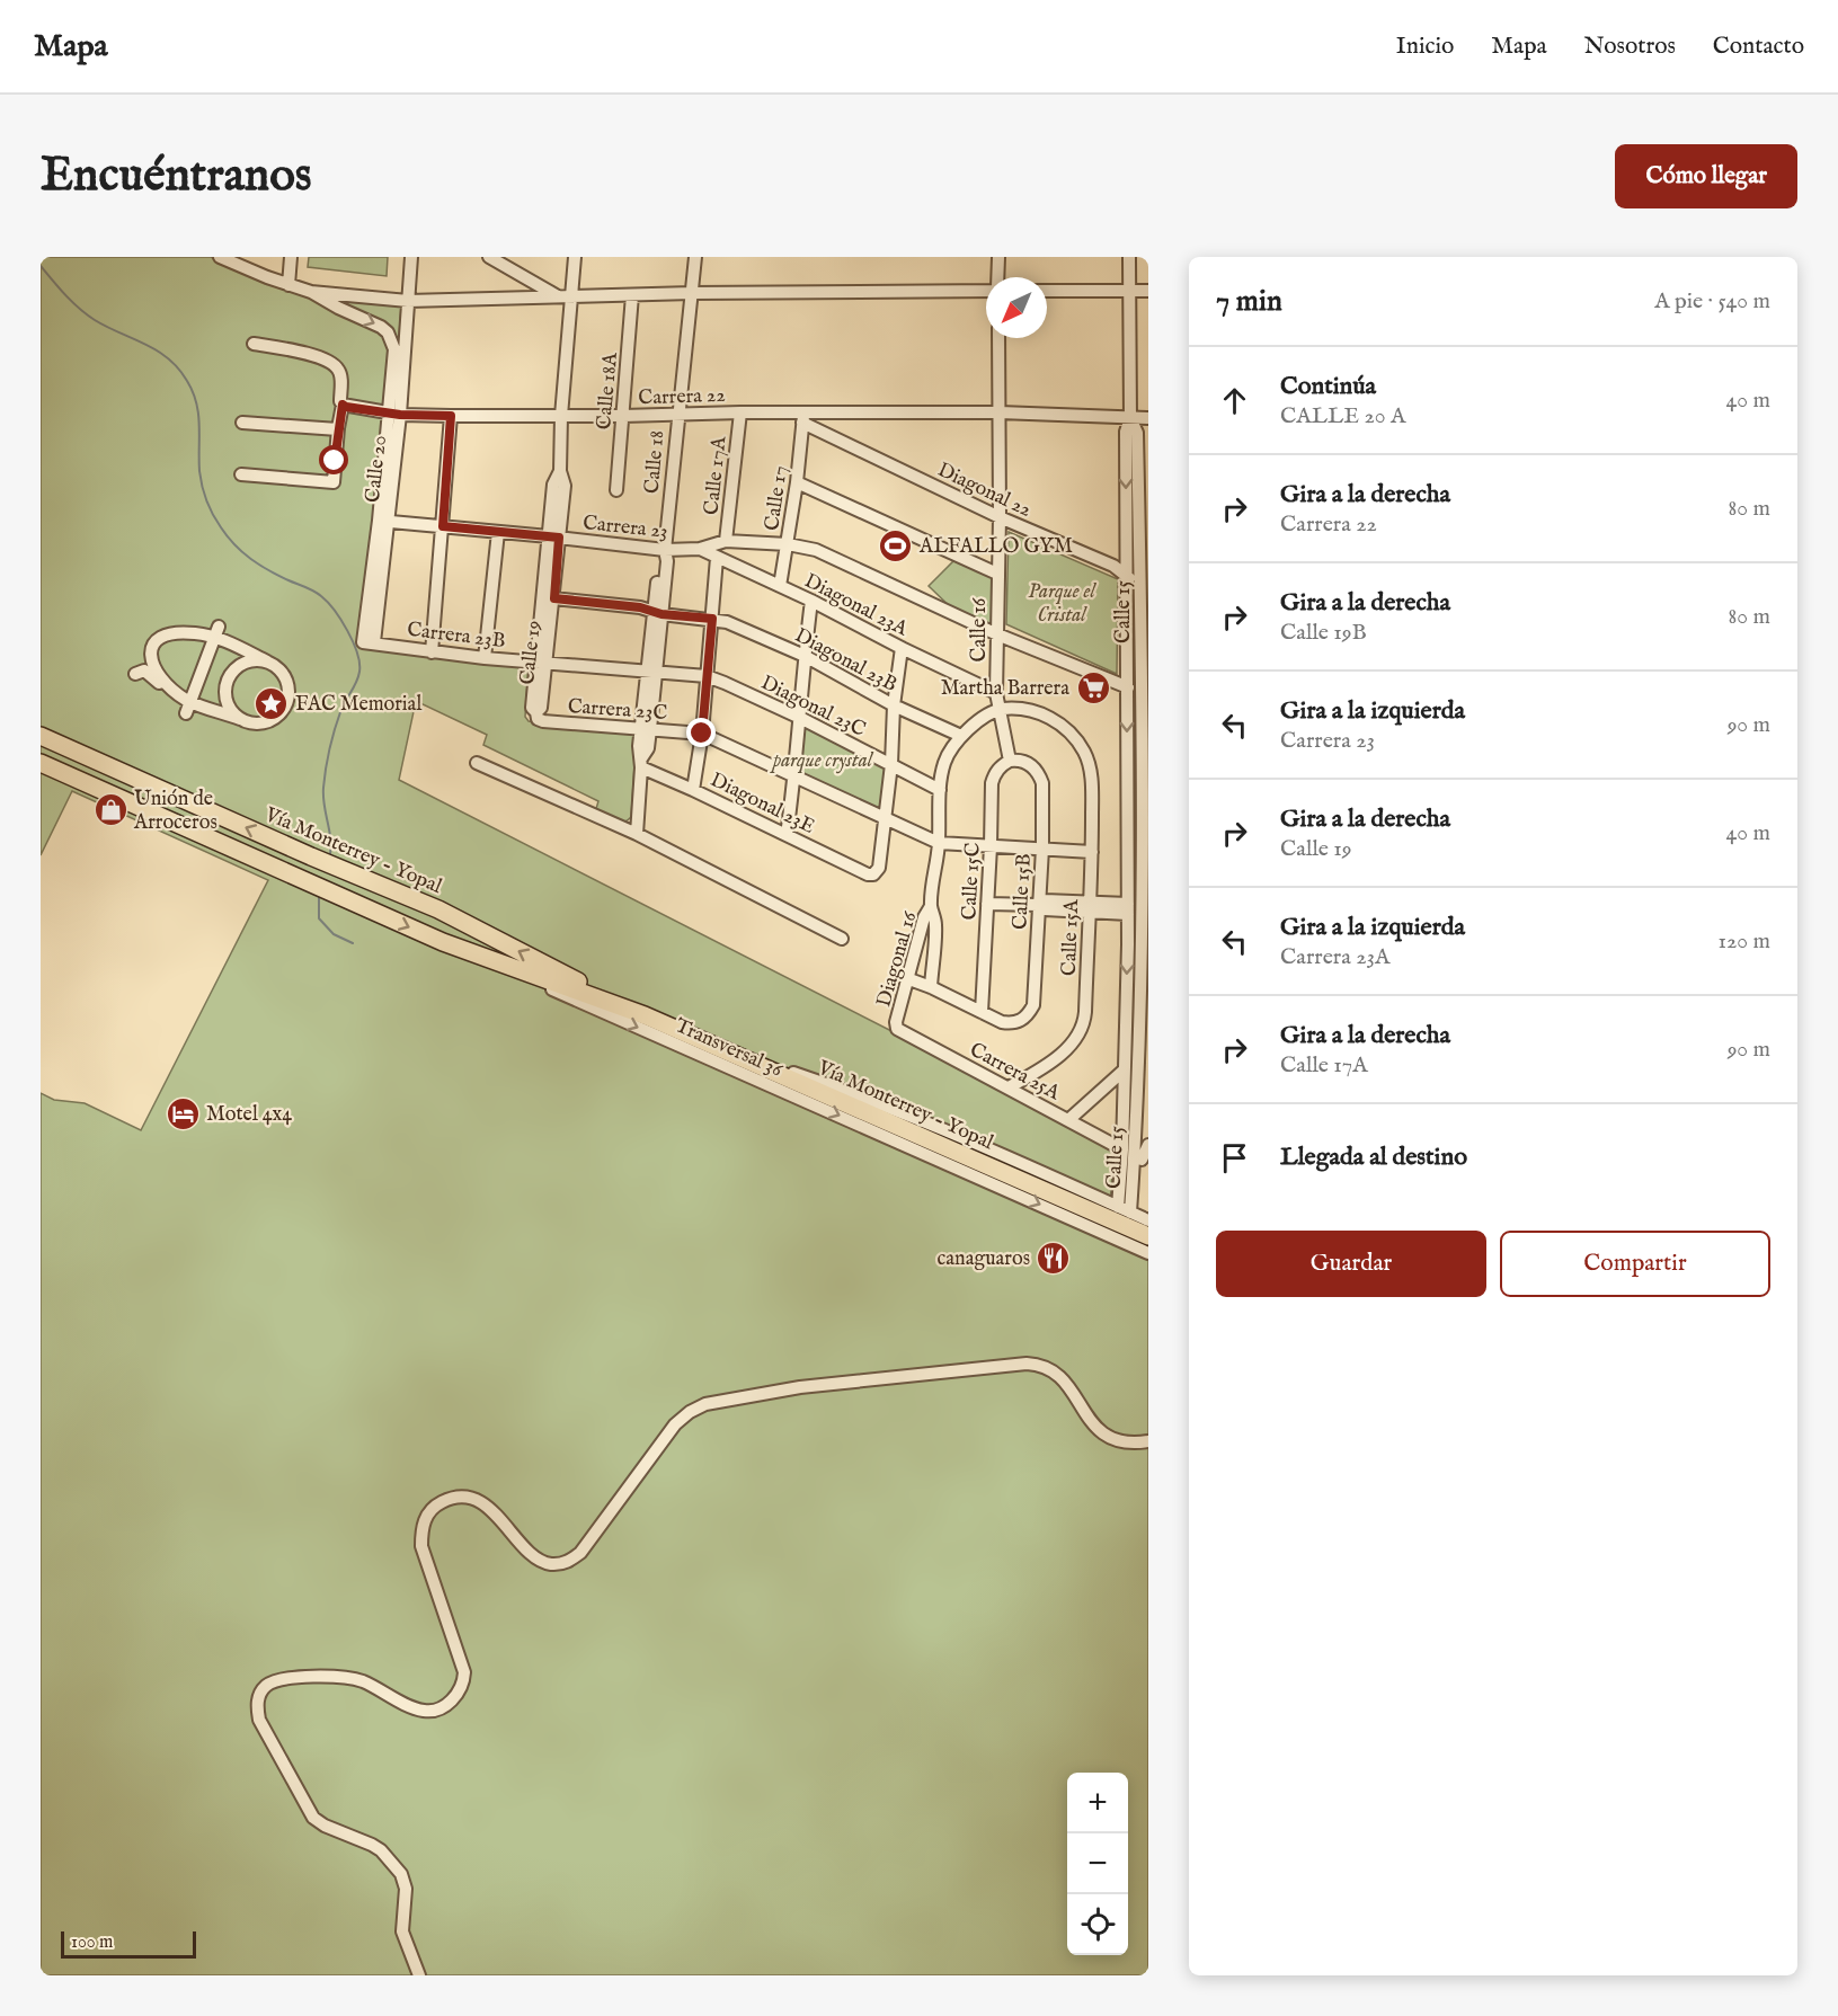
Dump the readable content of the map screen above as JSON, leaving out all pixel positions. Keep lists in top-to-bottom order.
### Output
{
  "streets": {
    "highway": ["Vía Monterrey - Yopal"],
    "street": [
      "Calle 18A",
      "Carrera 22",
      "Calle 18",
      "Calle 20",
      "Calle 17A",
      "Diagonal 22",
      "Calle 17",
      "Carrera 23",
      "Diagonal 23A",
      "Calle 15",
      "Calle 16",
      "Carrera 23B",
      "Calle 19",
      "Diagonal 23B",
      "Diagonal 23C",
      "Carrera 23C",
      "Diagonal 23E",
      "Calle 15C",
      "Calle 15B",
      "Calle 15A",
      "Diagonal 16",
      "Transversal 36",
      "Carrera 25A"
    ]
  },
  "crossings": [
    ["Calle 18A", "Carrera 22"],
    ["Carrera 22", "Calle 18"],
    ["Carrera 22", "Calle 20"],
    ["Carrera 22", "Calle 17A"],
    ["Carrera 22", "Diagonal 22"],
    ["Carrera 22", "Calle 17"],
    ["Carrera 22", "Calle 15"],
    ["Carrera 22", "Calle 16"],
    ["Carrera 22", "Calle 19"],
    ["Calle 18", "Carrera 23"],
    ["Calle 18", "Carrera 23B"],
    ["Calle 18", "Diagonal 23B"],
    ["Calle 18", "Carrera 23C"],
    ["Calle 18", "Diagonal 23E"],
    ["Calle 20", "Carrera 23"],
    ["Calle 20", "Carrera 23B"],
    ["Calle 17A", "Carrera 23"],
    ["Diagonal 22", "Calle 17"],
    ["Diagonal 22", "Calle 15"],
    ["Diagonal 22", "Calle 16"],
    ["Calle 17", "Carrera 23"],
    ["Calle 17", "Diagonal 23A"],
    ["Carrera 23", "Diagonal 23A"],
    ["Carrera 23", "Calle 15"],
    ["Carrera 23", "Calle 16"],
    ["Carrera 23", "Calle 19"],
    ["Diagonal 23A", "Calle 16"],
    ["Calle 15", "Transversal 36"],
    ["Calle 15", "Carrera 25A"],
    ["Calle 16", "Calle 15C"],
    ["Calle 16", "Calle 15B"],
    ["Calle 16", "Calle 15A"],
    ["Carrera 23B", "Calle 19"],
    ["Carrera 23B", "Diagonal 23C"],
    ["Calle 19", "Diagonal 23B"],
    ["Calle 19", "Carrera 23C"],
    ["Carrera 23C", "Diagonal 23E"],
    ["Carrera 23C", "Calle 15C"],
    ["Carrera 23C", "Calle 15B"],
    ["Carrera 23C", "Calle 15A"],
    ["Vía Monterrey - Yopal", "Transversal 36"],
    ["Calle 15C", "Calle 15B"],
    ["Calle 15A", "Carrera 25A"],
    ["Diagonal 16", "Carrera 25A"]
  ],
  "parks": ["Parque el Cristal", "parque crystal"],
  "places": {
    "sports": ["ALFALLO GYM"],
    "supermarket": ["Martha Barrera"],
    "place": ["FAC Memorial"],
    "shop": ["Unión de Arroceros"],
    "hotel": ["Motel 4x4"],
    "restaurant": ["canaguaros"]
  },
  "scale_bar": "100 m",
  "north": "bottom left",
  "page": {
    "header": "Mapa",
    "nav": [
      "Inicio",
      "Mapa",
      "Nosotros",
      "Contacto"
    ],
    "buttons": [
      "Cómo llegar",
      ["Guardar", "Compartir"]
    ],
    "title": "Encuéntranos",
    "heading": ["7 min", "A pie · 540 m"],
    "list": [
      ["Continúa", "CALLE 20 A", "40 m"],
      ["Gira a la derecha", "Carrera 22", "80 m"],
      ["Gira a la derecha", "Calle 19B", "80 m"],
      ["Gira a la izquierda", "Carrera 23", "90 m"],
      ["Gira a la derecha", "Calle 19", "40 m"],
      ["Gira a la izquierda", "Carrera 23A", "120 m"],
      ["Gira a la derecha", "Calle 17A", "90 m"],
      "Llegada al destino"
    ],
    "map_buttons": ["+", "−"],
    "scale": "100 m"
  }
}
